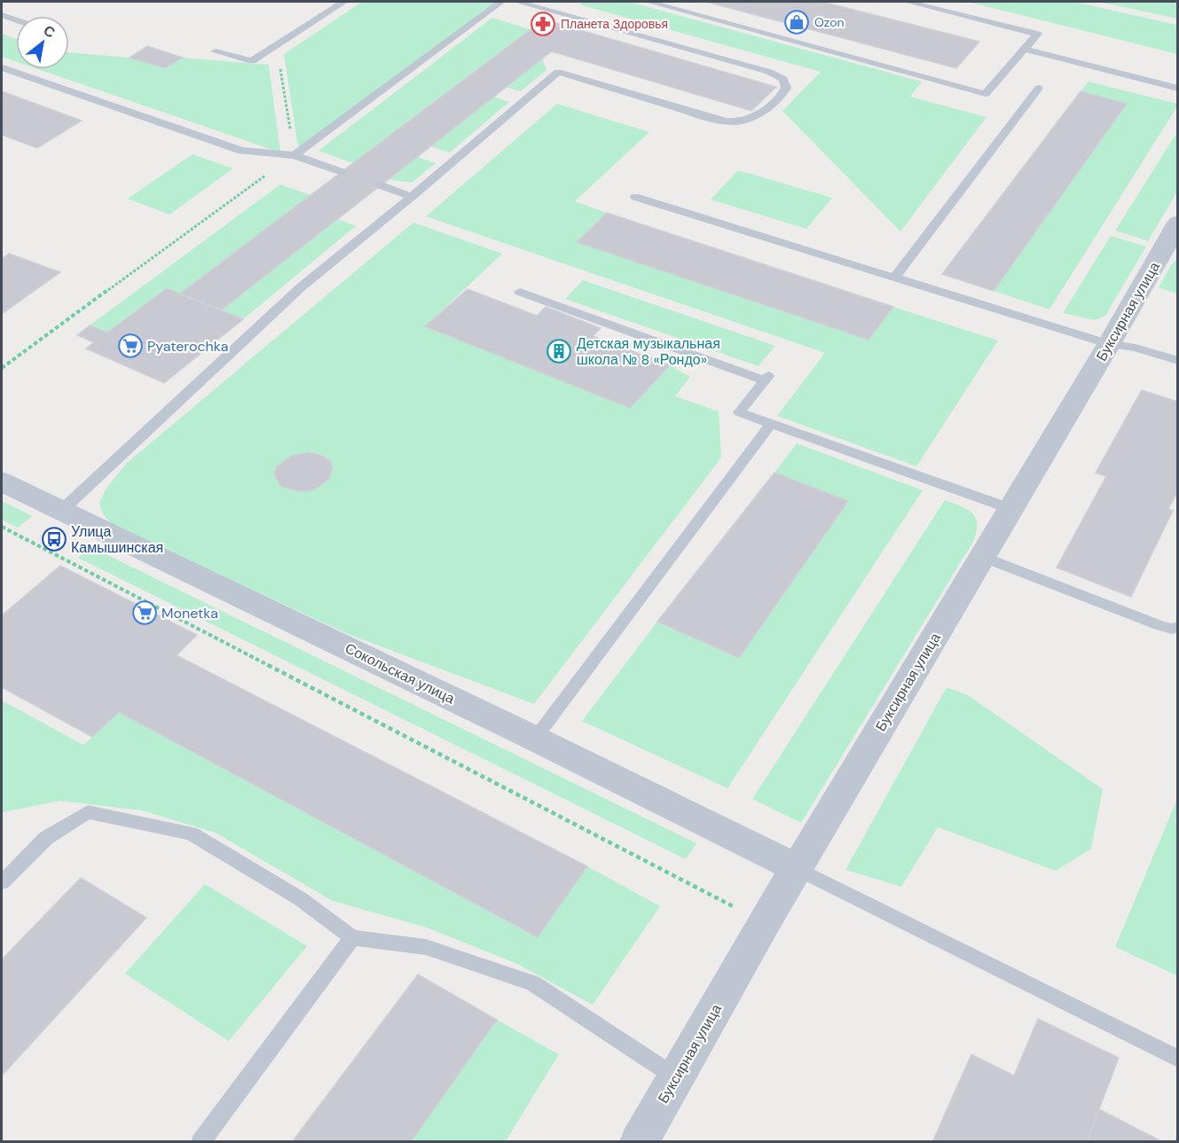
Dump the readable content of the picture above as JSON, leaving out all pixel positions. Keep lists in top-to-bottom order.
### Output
{
  "streets": {
    "street": ["Буксирная улица", "Сокольская улица"]
  },
  "crossings": [
    ["Буксирная улица", "Сокольская улица"]
  ],
  "places": {
    "shop": ["Ozon"],
    "pharmacy": ["Планета Здоровья"],
    "supermarket": ["Pyaterochka", "Monetka"],
    "building": ["Детская музыкальная школа № 8 «Рондо»"],
    "bus stop": ["Улица Камышинская"]
  },
  "north": "top right"
}
